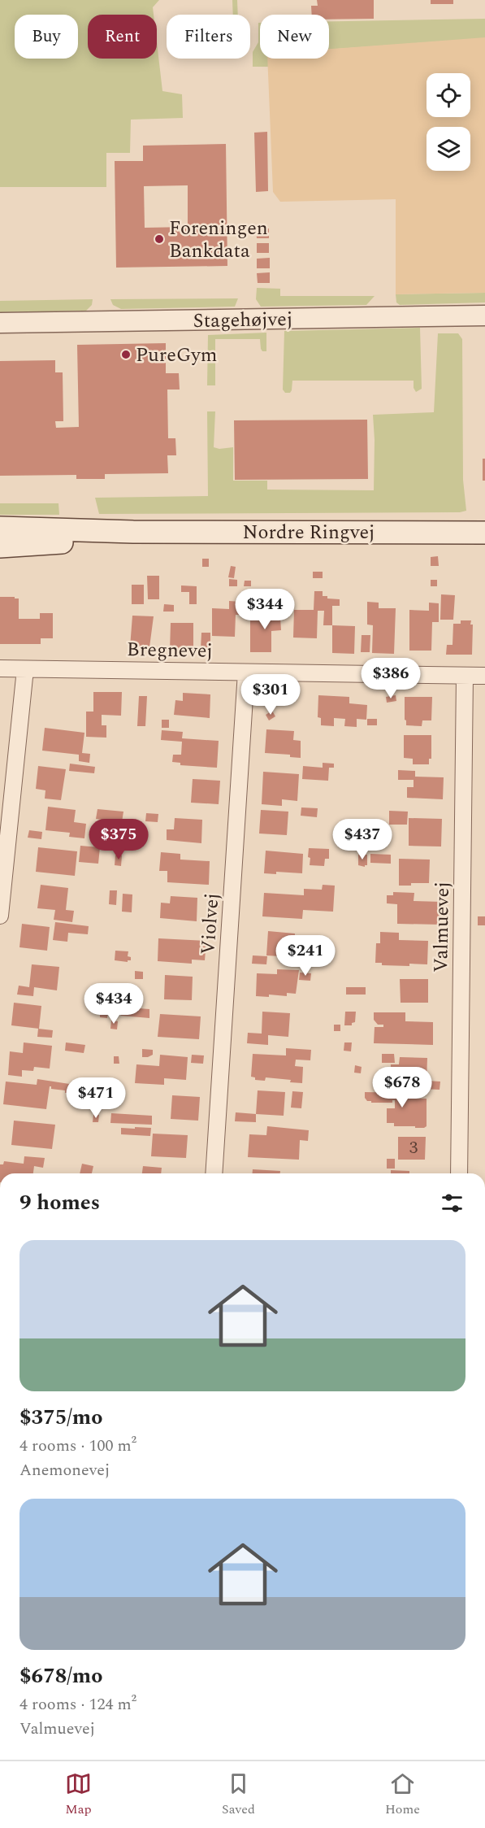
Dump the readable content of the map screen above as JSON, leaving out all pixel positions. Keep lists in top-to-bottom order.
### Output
{
  "streets": {
    "main road": ["Nordre Ringvej"],
    "street": [
      "Stagehøjvej",
      "Bregnevej",
      "Violvej",
      "Valmuevej"
    ]
  },
  "crossings": [
    ["Bregnevej", "Violvej"],
    ["Bregnevej", "Valmuevej"]
  ],
  "places": ["Foreningen Bankdata", "PureGym"],
  "house_numbers": ["3"],
  "page": {
    "chip": [
      "Buy",
      "Rent",
      "Filters",
      "New"
    ],
    "price": [
      "$344",
      "$386",
      "$301",
      "$375",
      "$437",
      "$241",
      "$434",
      "$678",
      "$471"
    ],
    "heading": "9 homes",
    "list": [
      {
        "name": "$375/mo",
        "note": "4 rooms · 100 m² · Anemonevej"
      },
      {
        "name": "$678/mo",
        "note": "4 rooms · 124 m² · Valmuevej"
      }
    ],
    "tabs": ["Map", "Saved", "Home"]
  }
}
